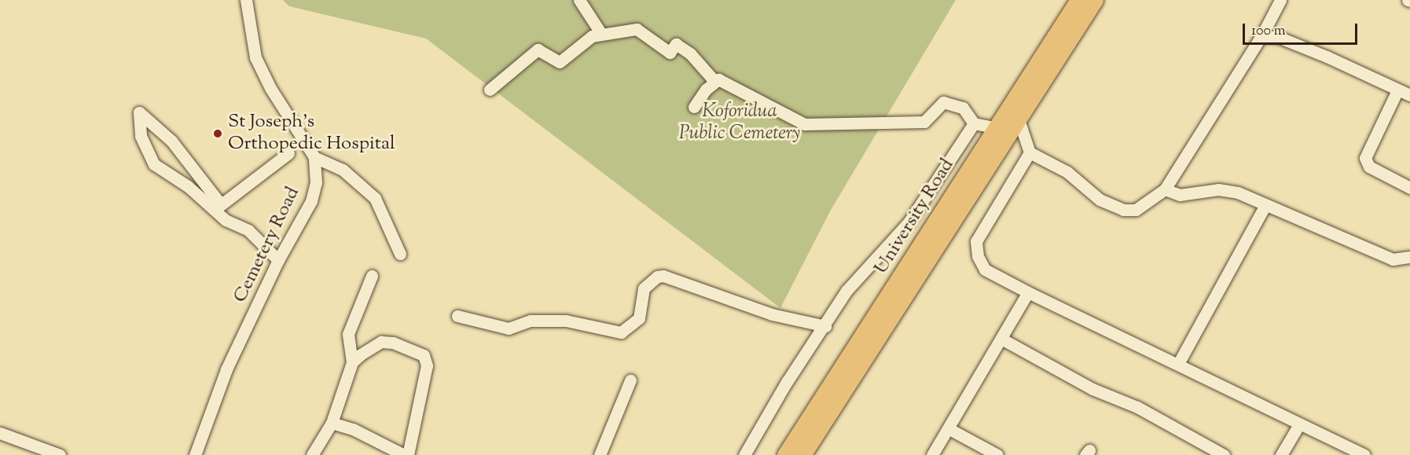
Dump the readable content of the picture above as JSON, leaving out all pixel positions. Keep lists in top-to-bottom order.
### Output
{
  "streets": {
    "highway": ["University Road"],
    "street": ["Cemetery Road"]
  },
  "parks": ["Koforidua Public Cemetery"],
  "places": ["St Joseph's Orthopedic Hospital"],
  "scale_bar": "100 m"
}
